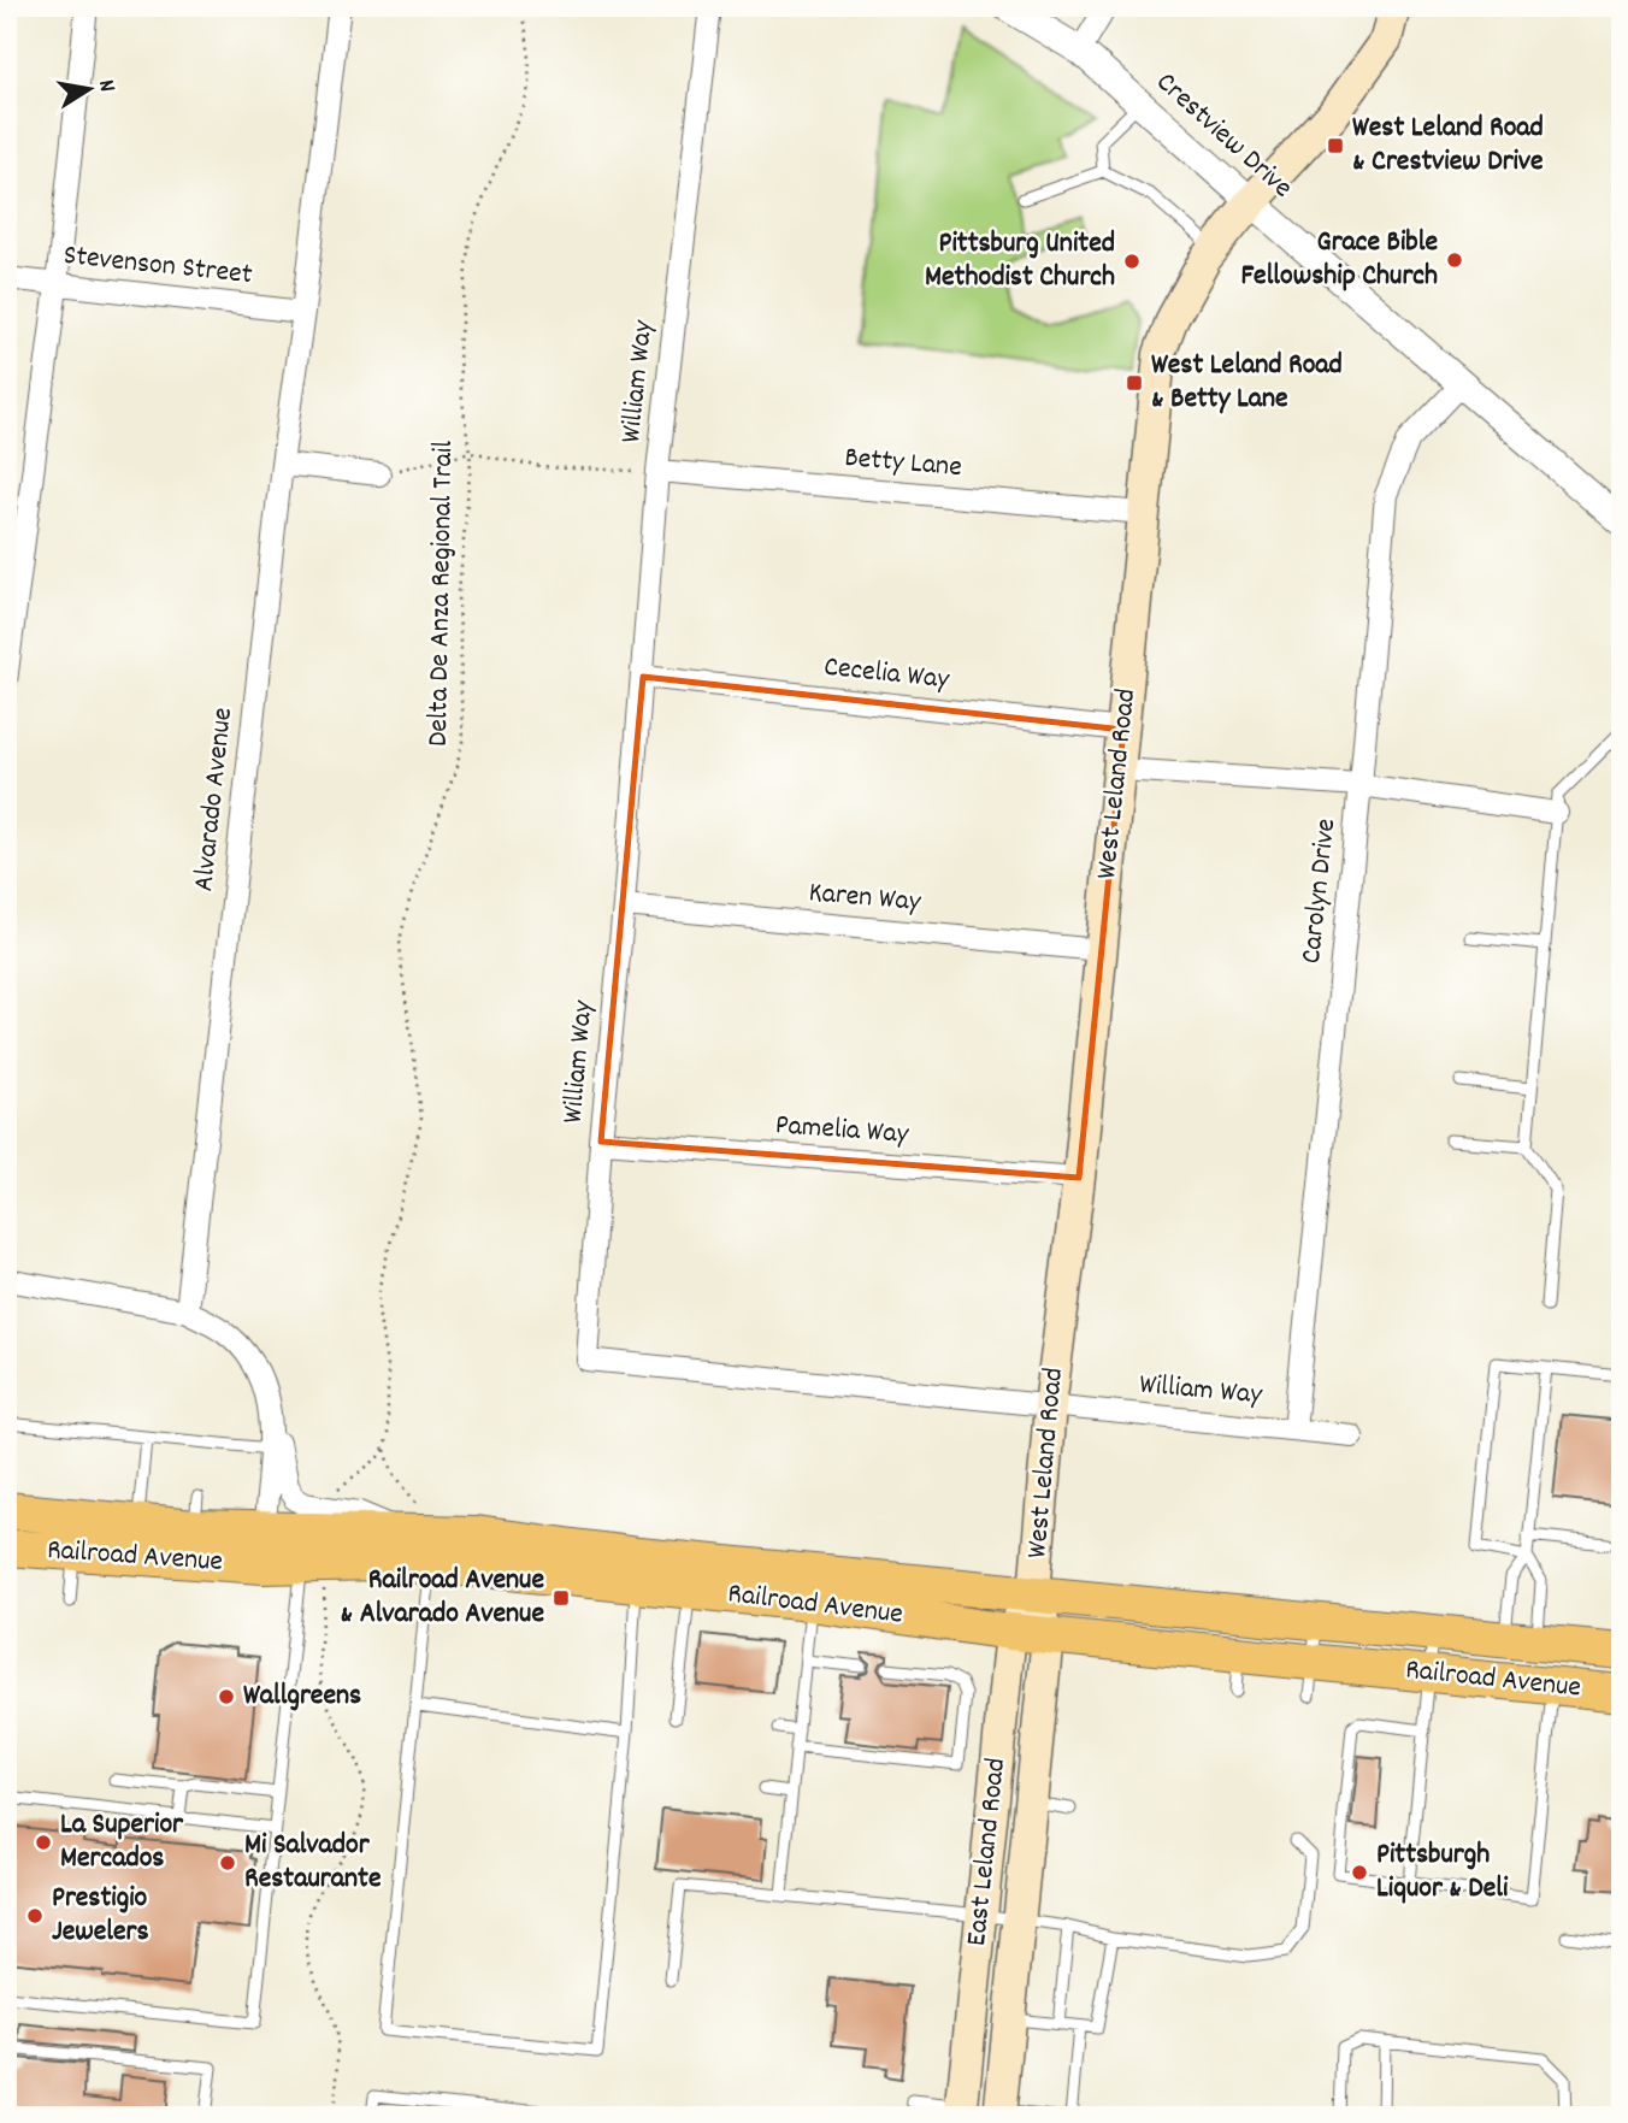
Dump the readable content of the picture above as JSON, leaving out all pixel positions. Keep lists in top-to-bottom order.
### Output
{
  "streets": {
    "highway": ["Railroad Avenue"],
    "main road": ["West Leland Road", "East Leland Road"],
    "street": [
      "Crestview Drive",
      "Stevenson Street",
      "William Way",
      "Betty Lane",
      "Cecelia Way",
      "Alvarado Avenue",
      "Carolyn Drive",
      "Karen Way",
      "Pamelia Way"
    ],
    "path": ["Delta De Anza Regional Trail"]
  },
  "crossings": [
    ["Crestview Drive", "West Leland Road"],
    ["Crestview Drive", "Carolyn Drive"],
    ["Stevenson Street", "Alvarado Avenue"],
    ["William Way", "Betty Lane"],
    ["William Way", "Cecelia Way"],
    ["William Way", "West Leland Road"],
    ["William Way", "Carolyn Drive"],
    ["William Way", "Karen Way"],
    ["William Way", "Pamelia Way"],
    ["Betty Lane", "West Leland Road"],
    ["Cecelia Way", "West Leland Road"],
    ["West Leland Road", "Karen Way"],
    ["West Leland Road", "Pamelia Way"],
    ["West Leland Road", "Railroad Avenue"],
    ["West Leland Road", "East Leland Road"],
    ["Railroad Avenue", "East Leland Road"]
  ],
  "places": {
    "transit": ["West Leland Road & Crestview Drive", "West Leland Road & Betty Lane", "Railroad Avenue & Alvarado Avenue"],
    "other": [
      "Grace Bible Fellowship Church",
      "Pittsburg United Methodist Church",
      "Wallgreens",
      "La Superior Mercados",
      "Mi Salvador Restaurante",
      "Pittsburgh Liquor & Deli",
      "Prestigio Jewelers"
    ]
  },
  "north": "right"
}
